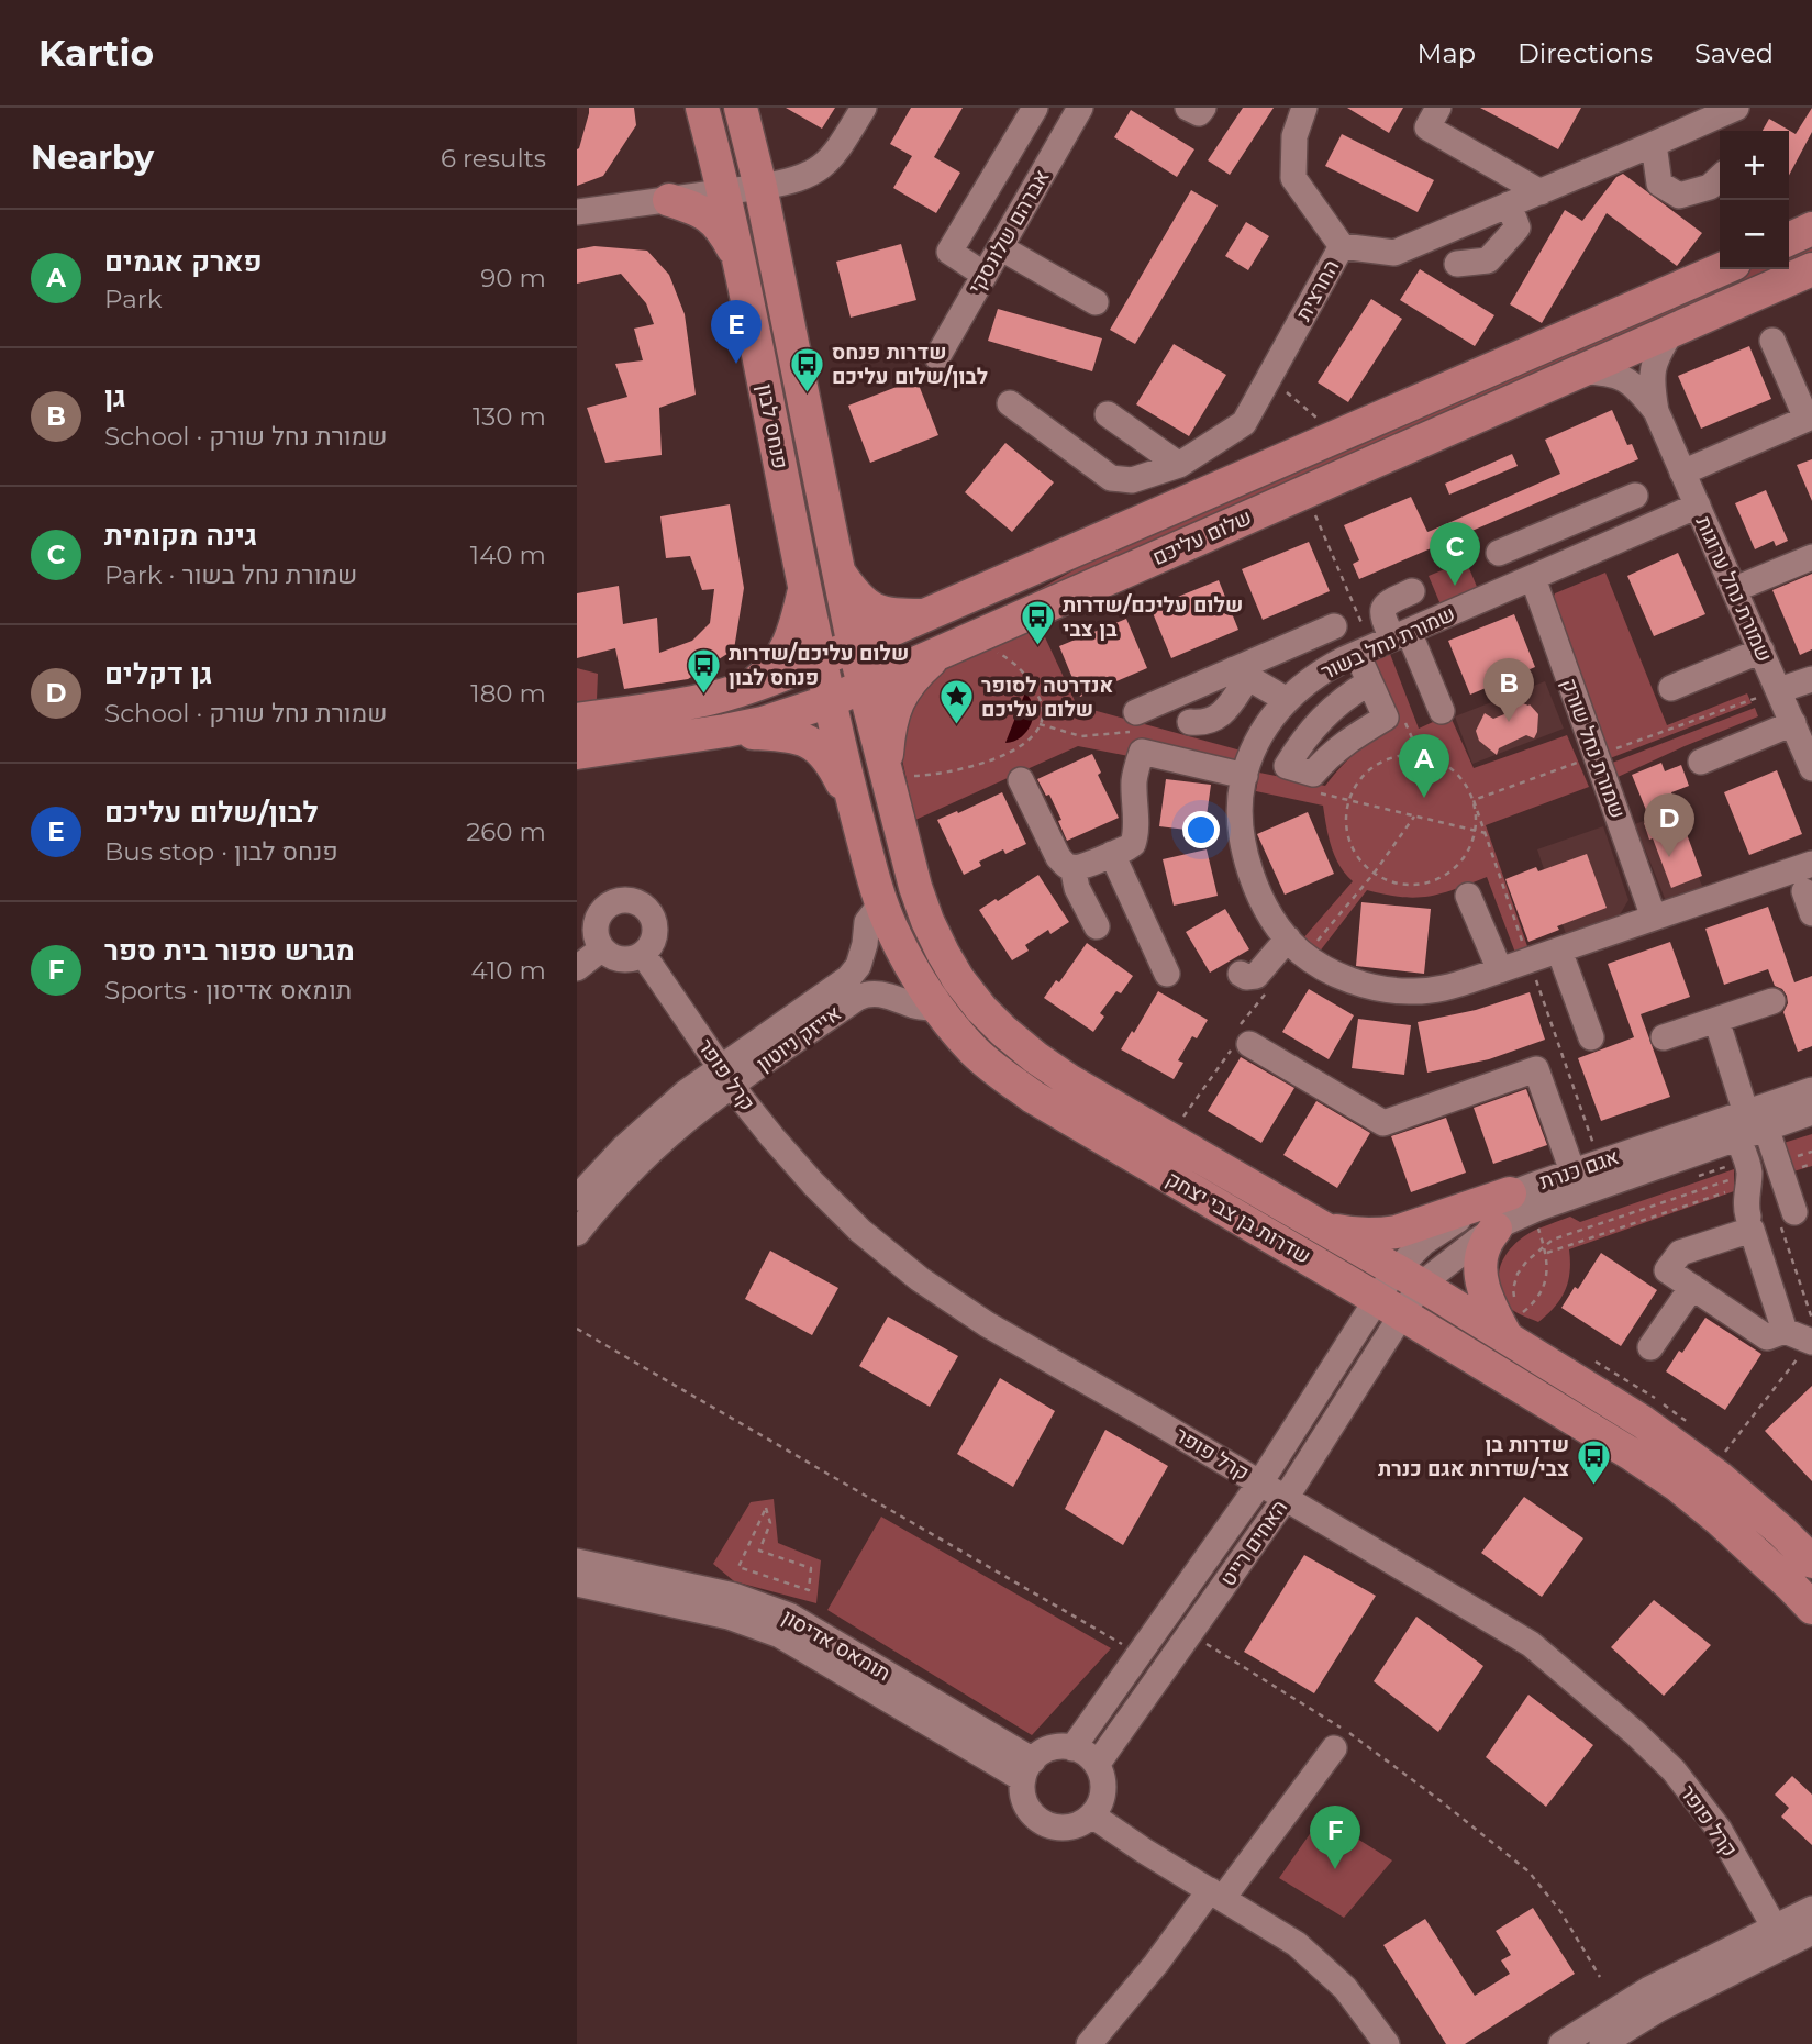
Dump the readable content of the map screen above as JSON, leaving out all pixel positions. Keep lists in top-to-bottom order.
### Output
{
  "streets": {
    "main road": ["פנחס לבון", "שלום עליכם", "שדרות בן צבי יצחק"],
    "street": [
      "אברהם שלונסקי",
      "החרצית",
      "שמורת נחל ערוגות",
      "שמורת נחל בשור",
      "שמורת נחל שורק",
      "אייזק ניוטון",
      "קרל פופר",
      "אגם כנרת",
      "האחים רייט",
      "תומאס אדיסון"
    ]
  },
  "crossings": [
    ["פנחס לבון", "שלום עליכם"],
    ["פנחס לבון", "שדרות בן צבי יצחק"],
    ["שלום עליכם", "שמורת נחל ערוגות"],
    ["שלום עליכם", "שדרות בן צבי יצחק"],
    ["שמורת נחל ערוגות", "שמורת נחל בשור"],
    ["שמורת נחל בשור", "שמורת נחל שורק"],
    ["אייזק ניוטון", "קרל פופר"],
    ["אייזק ניוטון", "שדרות בן צבי יצחק"],
    ["קרל פופר", "האחים רייט"],
    ["אגם כנרת", "שדרות בן צבי יצחק"],
    ["אגם כנרת", "האחים רייט"],
    ["שדרות בן צבי יצחק", "האחים רייט"],
    ["האחים רייט", "תומאס אדיסון"]
  ],
  "places": {
    "bus stop": [
      "שדרות פנחס לבון/שלום עליכם",
      "שלום עליכם/שדרות בן צבי",
      "שלום עליכם/שדרות פנחס לבון",
      "שדרות בן צבי/שדרות אגם כנרת"
    ],
    "place": ["אנדרטה לסופר שלום עליכם"]
  },
  "page": {
    "header": "Kartio",
    "nav": ["Map", "Directions", "Saved"],
    "heading": ["Nearby", "6 results"],
    "map_buttons": ["+", "−"],
    "list": [
      {
        "mark": "A",
        "name": "פארק אגמים",
        "note": "Park",
        "value": "90 m"
      },
      {
        "mark": "B",
        "name": "גן",
        "note": "School · שמורת נחל שורק",
        "value": "130 m"
      },
      {
        "mark": "C",
        "name": "גינה מקומית",
        "note": "Park · שמורת נחל בשור",
        "value": "140 m"
      },
      {
        "mark": "D",
        "name": "גן דקלים",
        "note": "School · שמורת נחל שורק",
        "value": "180 m"
      },
      {
        "mark": "E",
        "name": "לבון/שלום עליכם",
        "note": "Bus stop · פנחס לבון",
        "value": "260 m"
      },
      {
        "mark": "F",
        "name": "מגרש ספור בית ספר",
        "note": "Sports · תומאס אדיסון",
        "value": "410 m"
      }
    ],
    "pins": [
      "E",
      "C",
      "B",
      "A",
      "D",
      "F"
    ]
  }
}
